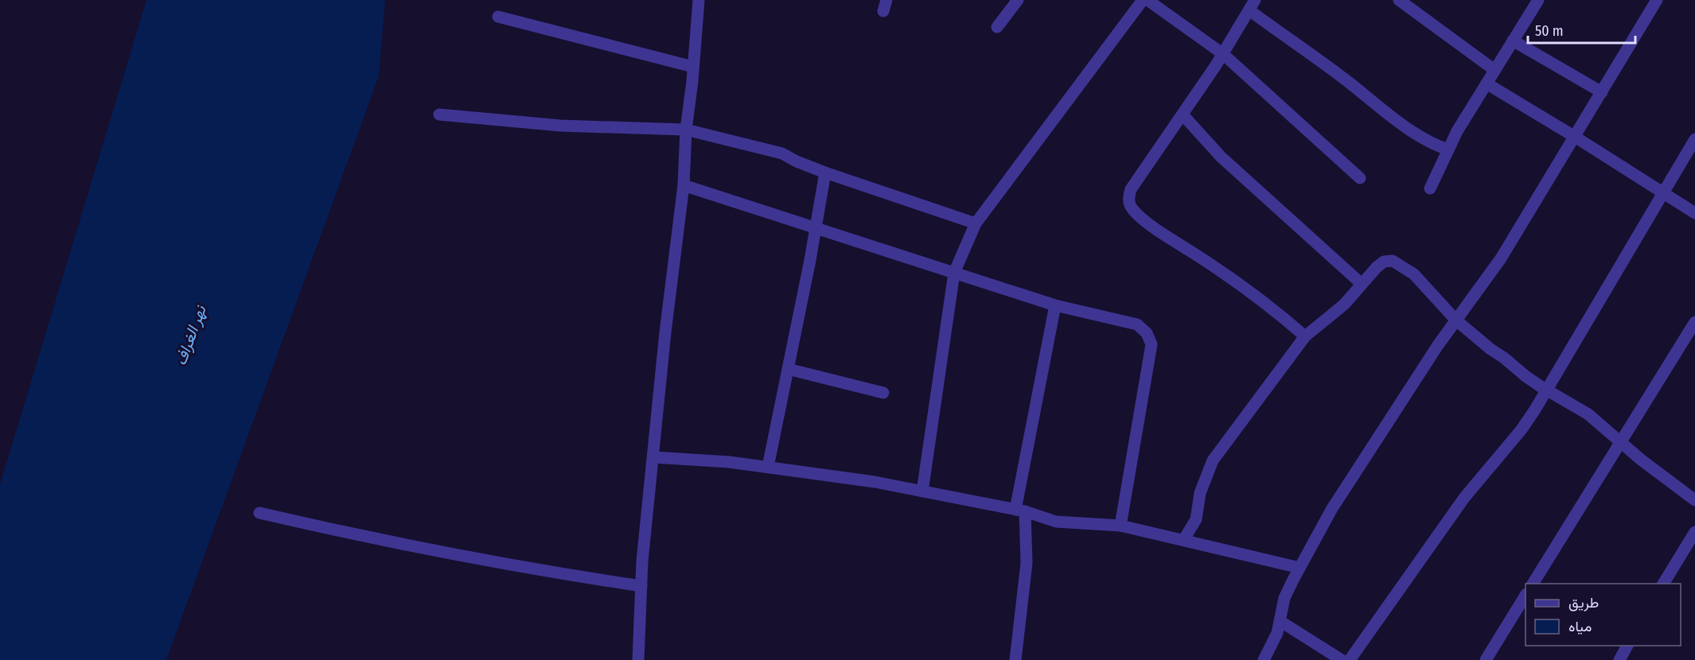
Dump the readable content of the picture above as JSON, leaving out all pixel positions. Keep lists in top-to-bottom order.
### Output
{
  "water": ["نهر الغراف"],
  "legend": ["طريق", "مياه"],
  "scale_bar": "50 m"
}
